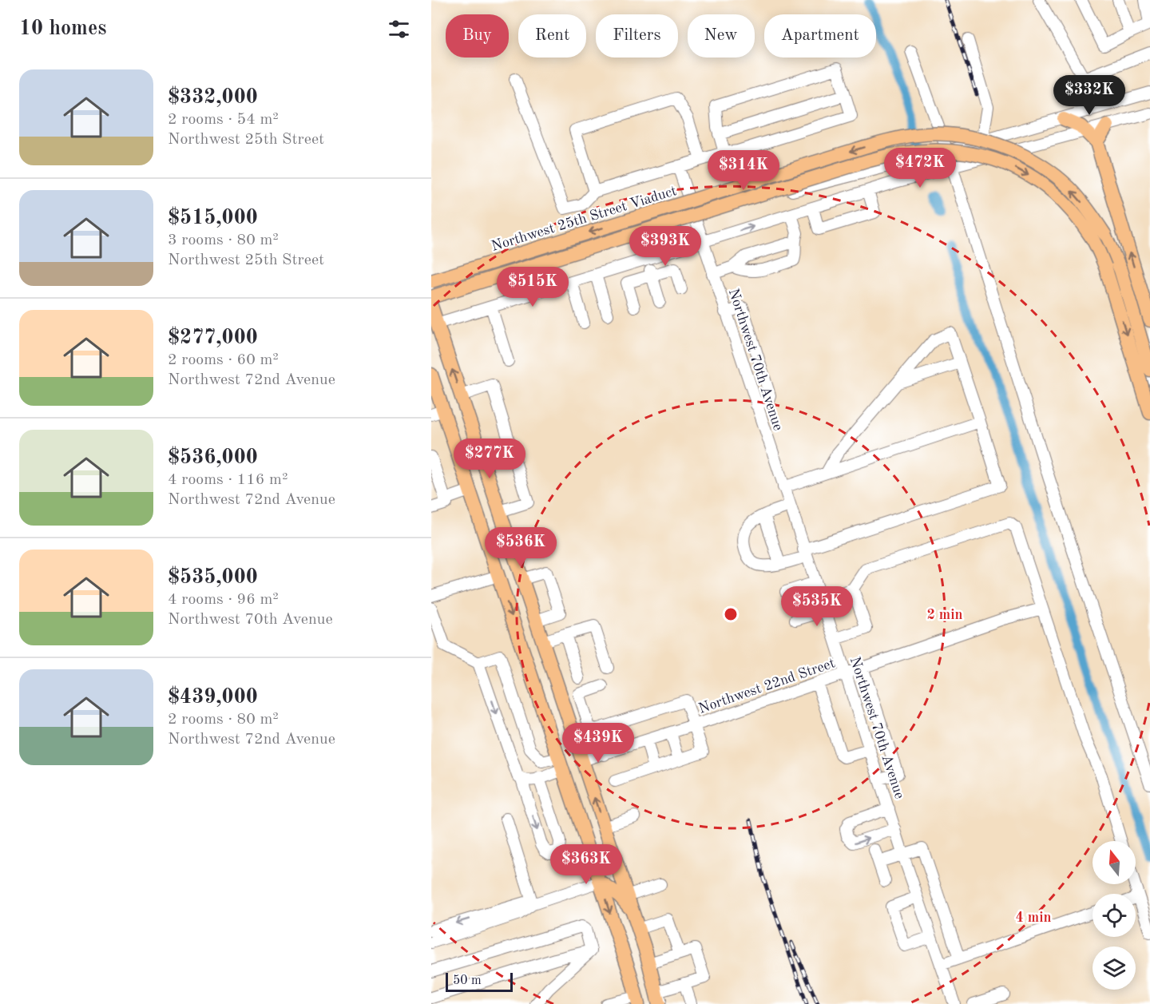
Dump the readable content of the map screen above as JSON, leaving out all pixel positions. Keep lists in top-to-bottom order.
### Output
{
  "streets": {
    "main road": ["Northwest 25th Street Viaduct"],
    "street": ["Northwest 70th Avenue", "Northwest 22nd Street"]
  },
  "crossings": [
    ["Northwest 70th Avenue", "Northwest 22nd Street"]
  ],
  "scale_bar": "50 m",
  "north": "top",
  "page": {
    "heading": "10 homes",
    "chip": [
      "Buy",
      "Rent",
      "Filters",
      "New",
      "Apartment"
    ],
    "list": [
      {
        "name": "$332,000",
        "note": "2 rooms · 54 m² · Northwest 25th Street"
      },
      {
        "name": "$515,000",
        "note": "3 rooms · 80 m² · Northwest 25th Street"
      },
      {
        "name": "$277,000",
        "note": "2 rooms · 60 m² · Northwest 72nd Avenue"
      },
      {
        "name": "$536,000",
        "note": "4 rooms · 116 m² · Northwest 72nd Avenue"
      },
      {
        "name": "$535,000",
        "note": "4 rooms · 96 m² · Northwest 70th Avenue"
      },
      {
        "name": "$439,000",
        "note": "2 rooms · 80 m² · Northwest 72nd Avenue"
      }
    ],
    "price": [
      "$332K",
      "$472K",
      "$314K",
      "$393K",
      "$515K",
      "$277K",
      "$536K",
      "$535K",
      "$439K",
      "$363K"
    ],
    "scale": "50 m"
  },
  "rings": ["2 min", "4 min"]
}
